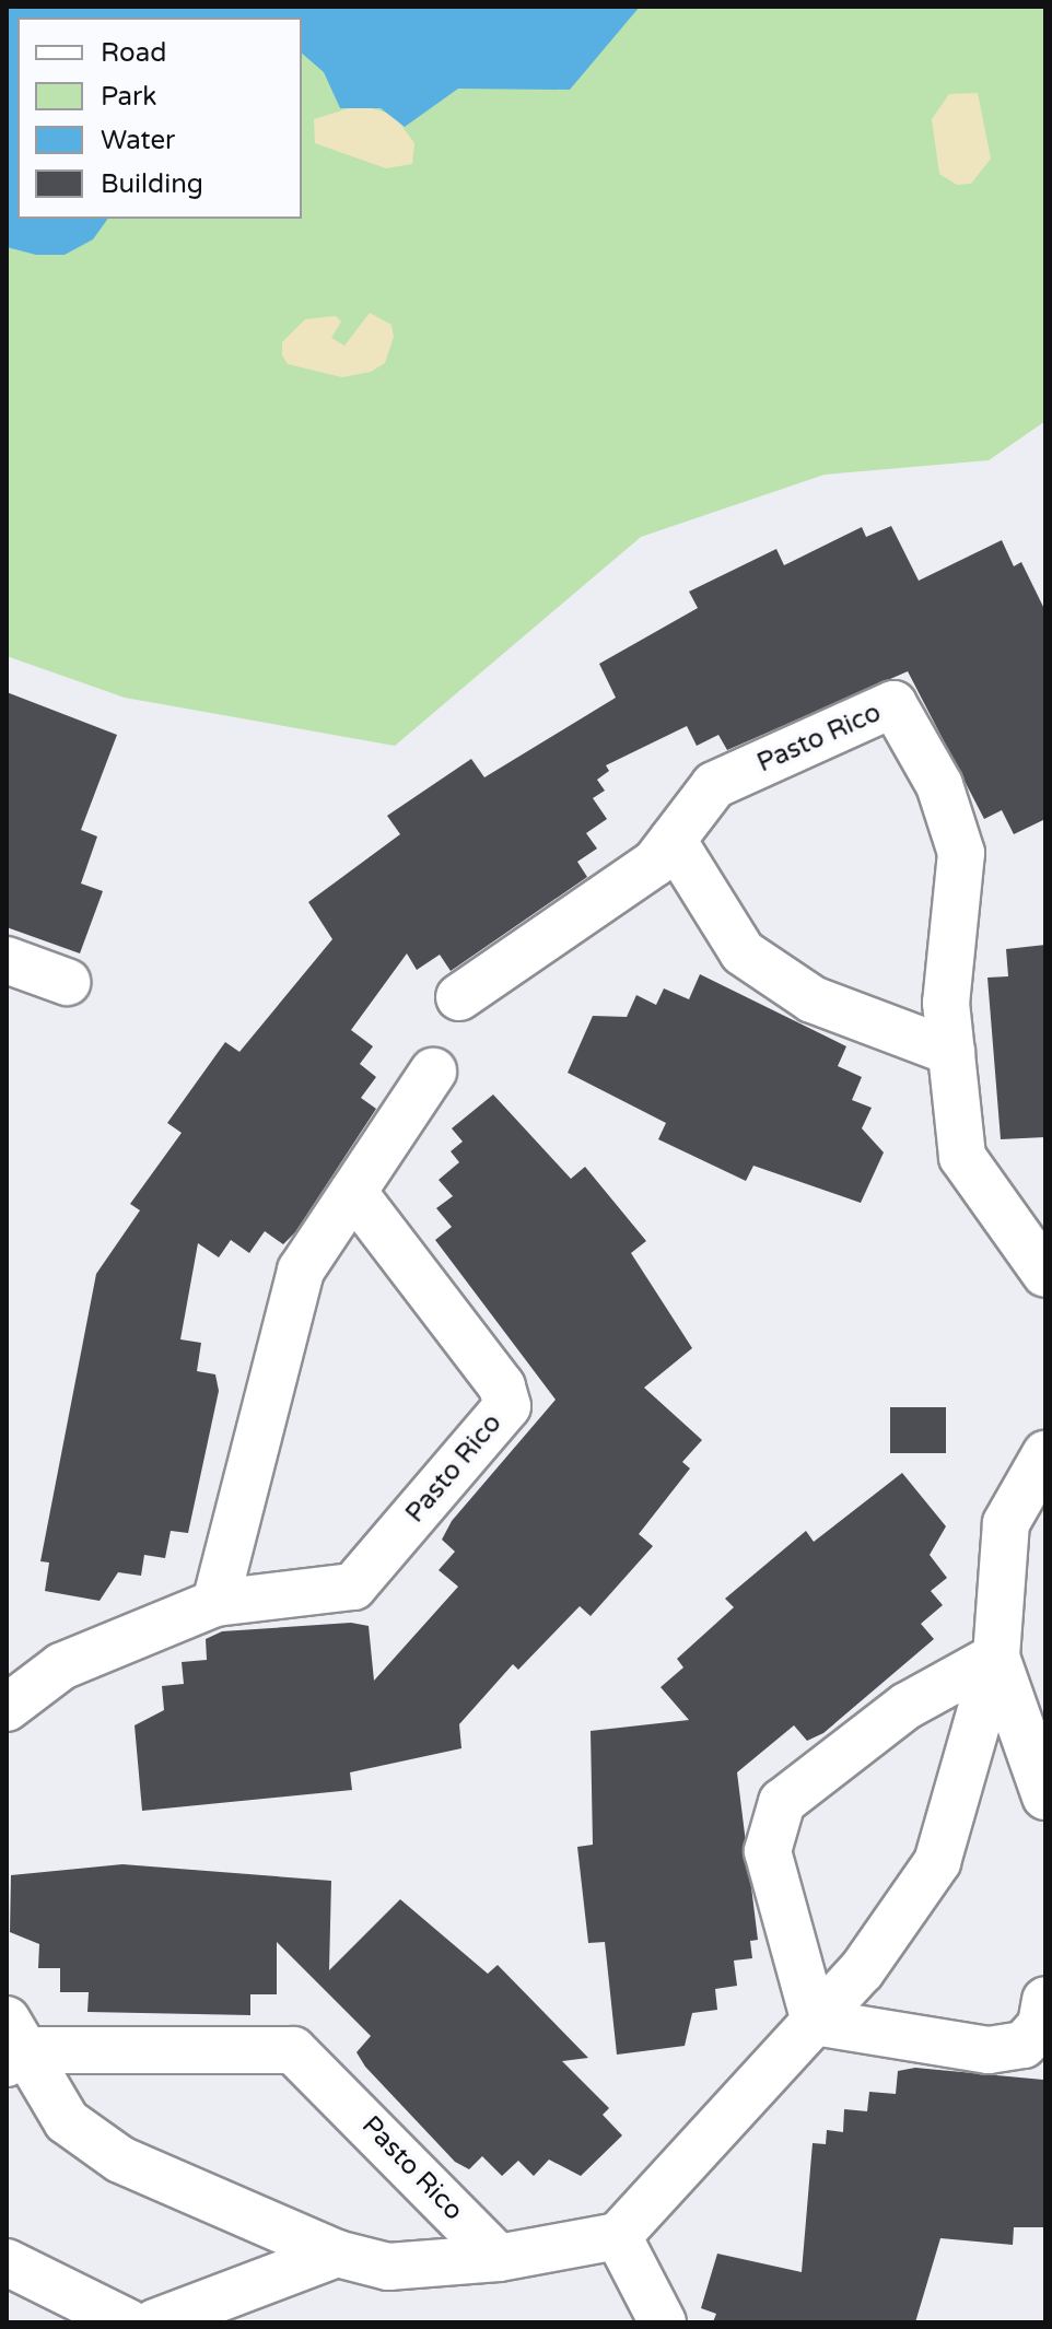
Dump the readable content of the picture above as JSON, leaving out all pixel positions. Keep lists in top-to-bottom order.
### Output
{
  "streets": {
    "street": ["Pasto Rico"]
  },
  "legend": [
    "Road",
    "Park",
    "Water",
    "Building"
  ]
}
